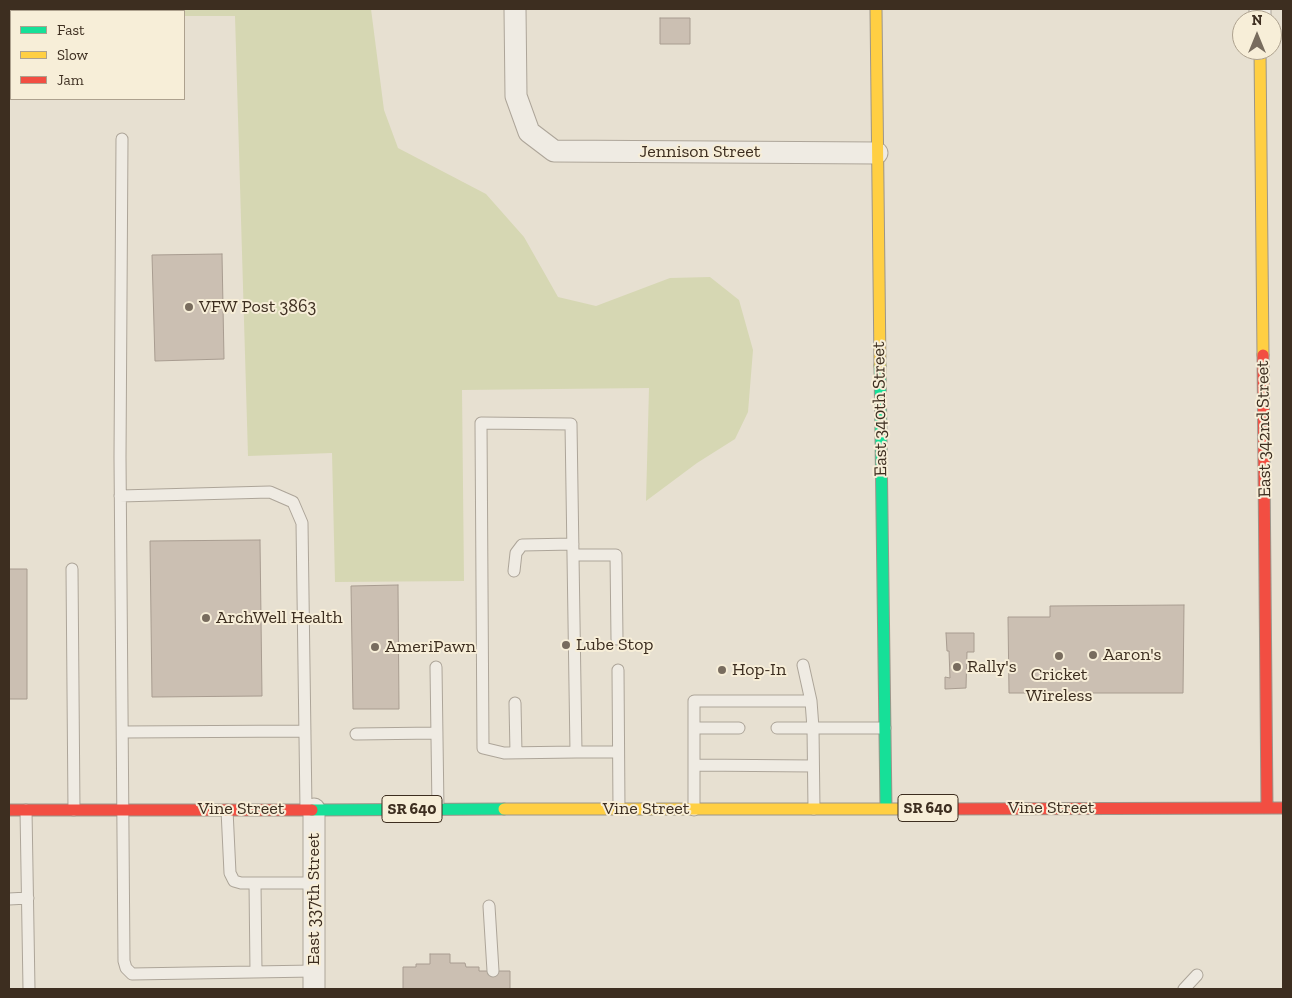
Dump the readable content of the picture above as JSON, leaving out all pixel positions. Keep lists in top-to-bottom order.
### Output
{
  "streets": {
    "street": [
      "Jennison Street",
      "East 340th Street",
      "East 342nd Street",
      "SR 640",
      "Vine Street",
      "East 337th Street"
    ]
  },
  "crossings": [
    ["Jennison Street", "East 340th Street"],
    ["East 340th Street", "Vine Street"],
    ["East 342nd Street", "Vine Street"],
    ["Vine Street", "East 337th Street"]
  ],
  "places": [
    "VFW Post 3863",
    "ArchWell Health",
    "Lube Stop",
    "AmeriPawn",
    "Aaron's",
    "Cricket Wireless",
    "Rally's",
    "Hop-In"
  ],
  "legend": ["Fast", "Slow", "Jam"],
  "north": "top"
}
